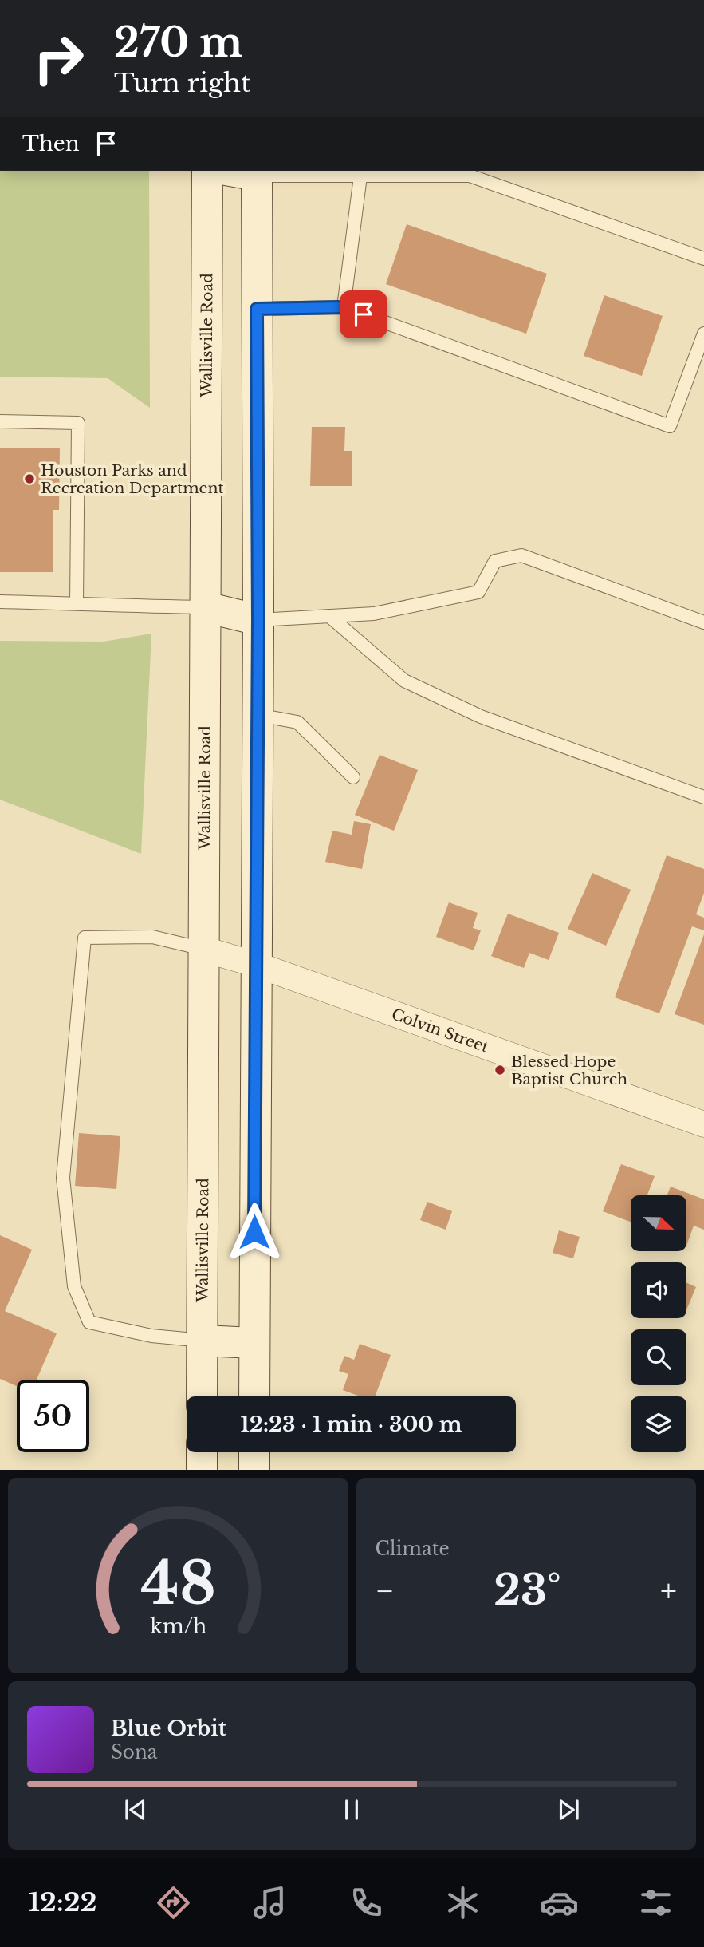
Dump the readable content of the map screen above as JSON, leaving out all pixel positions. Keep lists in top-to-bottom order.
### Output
{
  "streets": {
    "main road": ["Wallisville Road"],
    "street": ["Colvin Street"]
  },
  "crossings": [
    ["Wallisville Road", "Colvin Street"]
  ],
  "places": ["Houston Parks and Recreation Department", "Blessed Hope Baptist Church"],
  "north": "right",
  "page": {
    "turn": ["270 m", "Turn right"],
    "then": "Then",
    "limit": "50",
    "trip": "12:23 · 1 min · 300 m",
    "tile": "Climate",
    "heat": ["−", "23°", "+"],
    "song": ["Blue Orbit", "Sona"],
    "tabs": "12:22",
    "gauge": ["48", "km/h"]
  }
}
